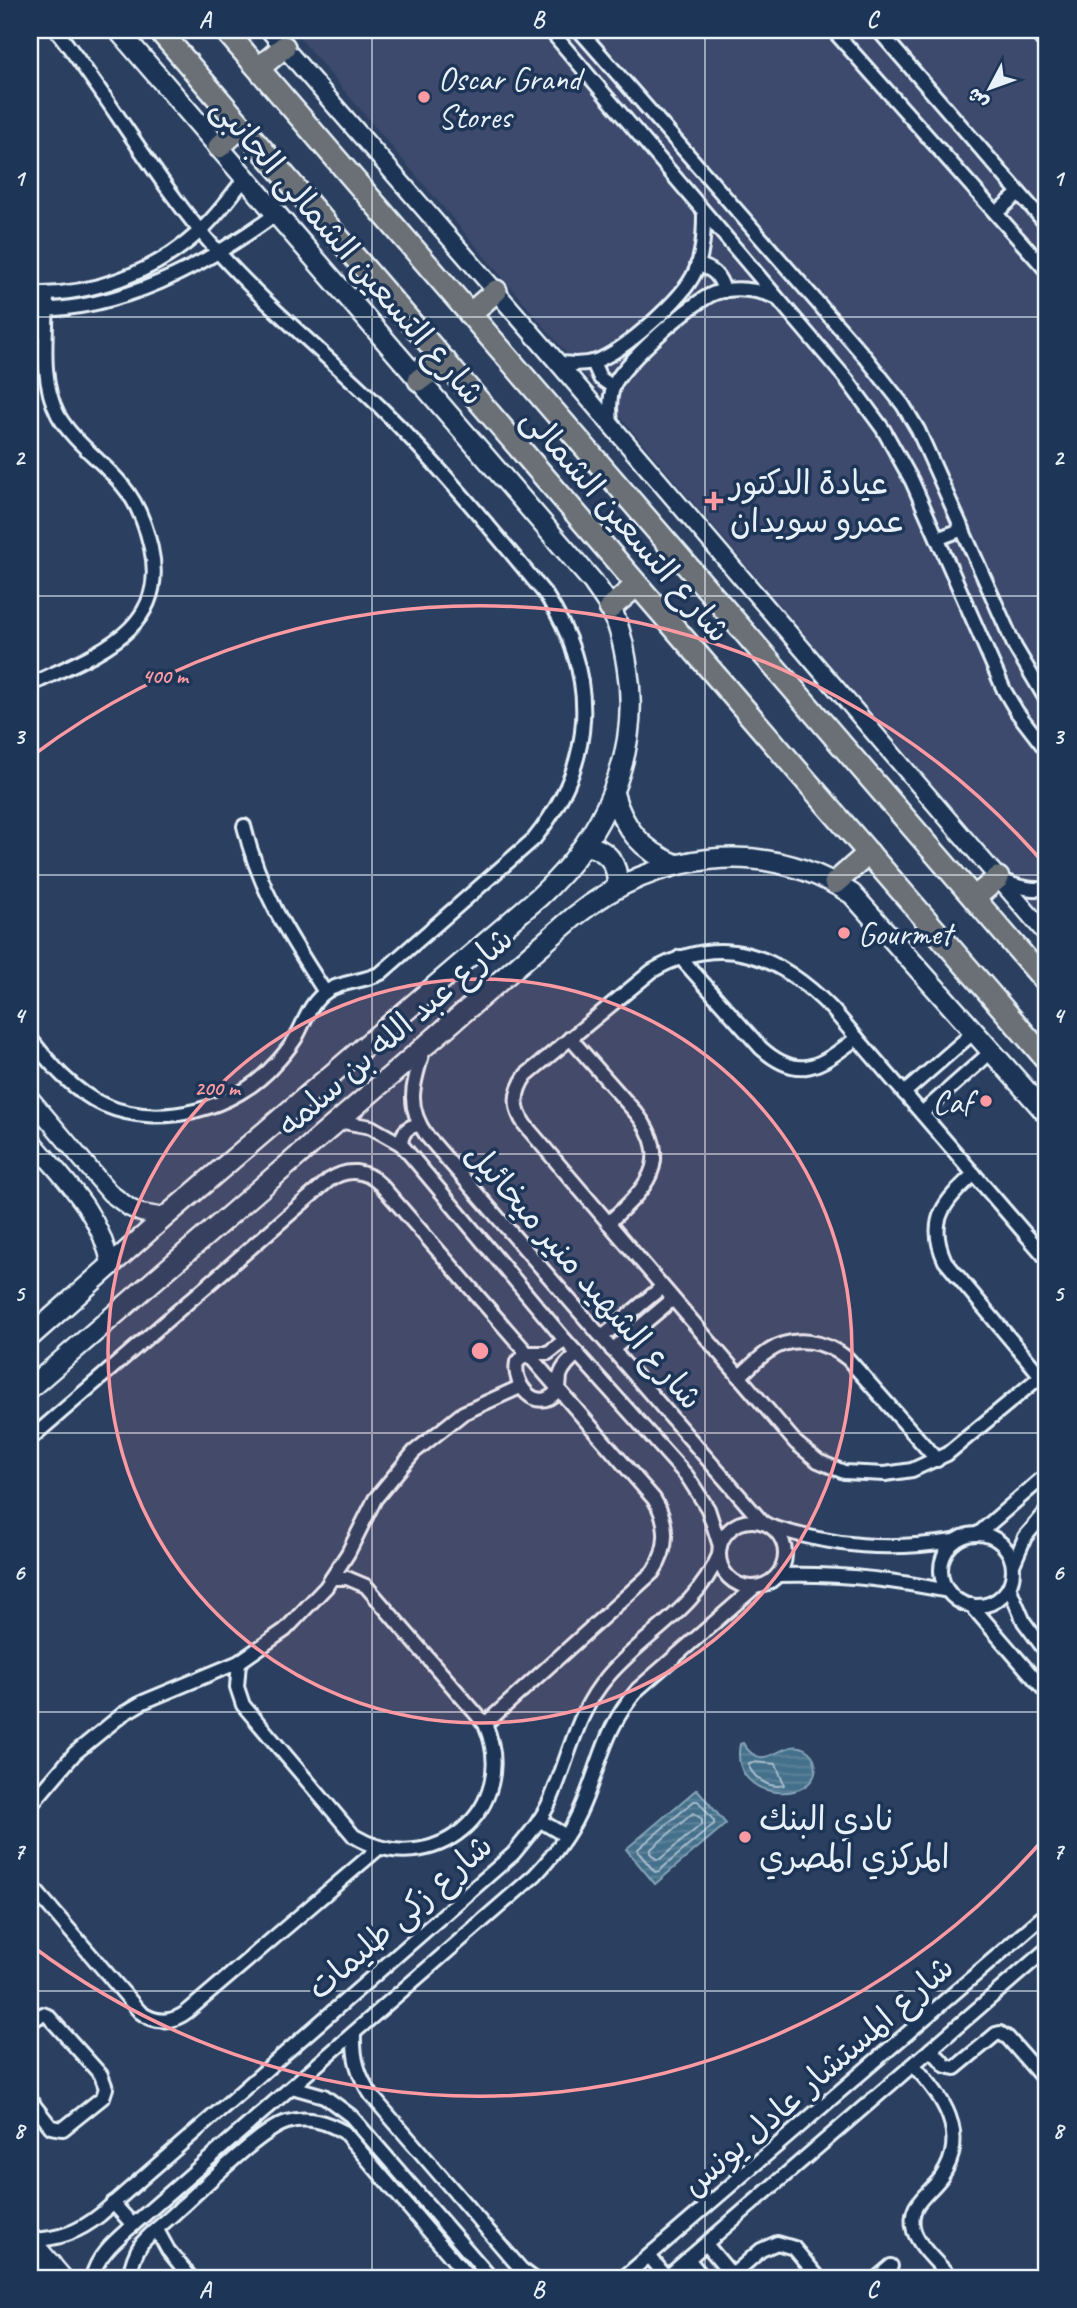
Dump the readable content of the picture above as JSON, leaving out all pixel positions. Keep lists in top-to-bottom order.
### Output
{
  "streets": {
    "main road": ["شارع التسعين الشمالى الجانبى", "شارع التسعين الشمالى", "شارع عبد الله بن سلمه"],
    "street": ["شارع الشهيد منير ميخائيل", "شارع زكى طليمات", "شارع المستشار عادل يونس"]
  },
  "crossings": [
    ["شارع التسعين الشمالى الجانبى", "شارع عبد الله بن سلمه"],
    ["شارع عبد الله بن سلمه", "شارع الشهيد منير ميخائيل"],
    ["شارع الشهيد منير ميخائيل", "شارع زكى طليمات"]
  ],
  "places": {
    "other": [
      "Oscar Grand Stores",
      "Gourmet",
      "Caf",
      "نادي البنك المركزي المصري"
    ],
    "health": ["عيادة الدكتور عمرو سويدان"]
  },
  "north": "bottom left",
  "grid": {
    "columns": ["A", "B", "C"],
    "rows": [
      "1",
      "2",
      "3",
      "4",
      "5",
      "6",
      "7",
      "8"
    ]
  },
  "rings": ["400 m", "200 m"]
}
